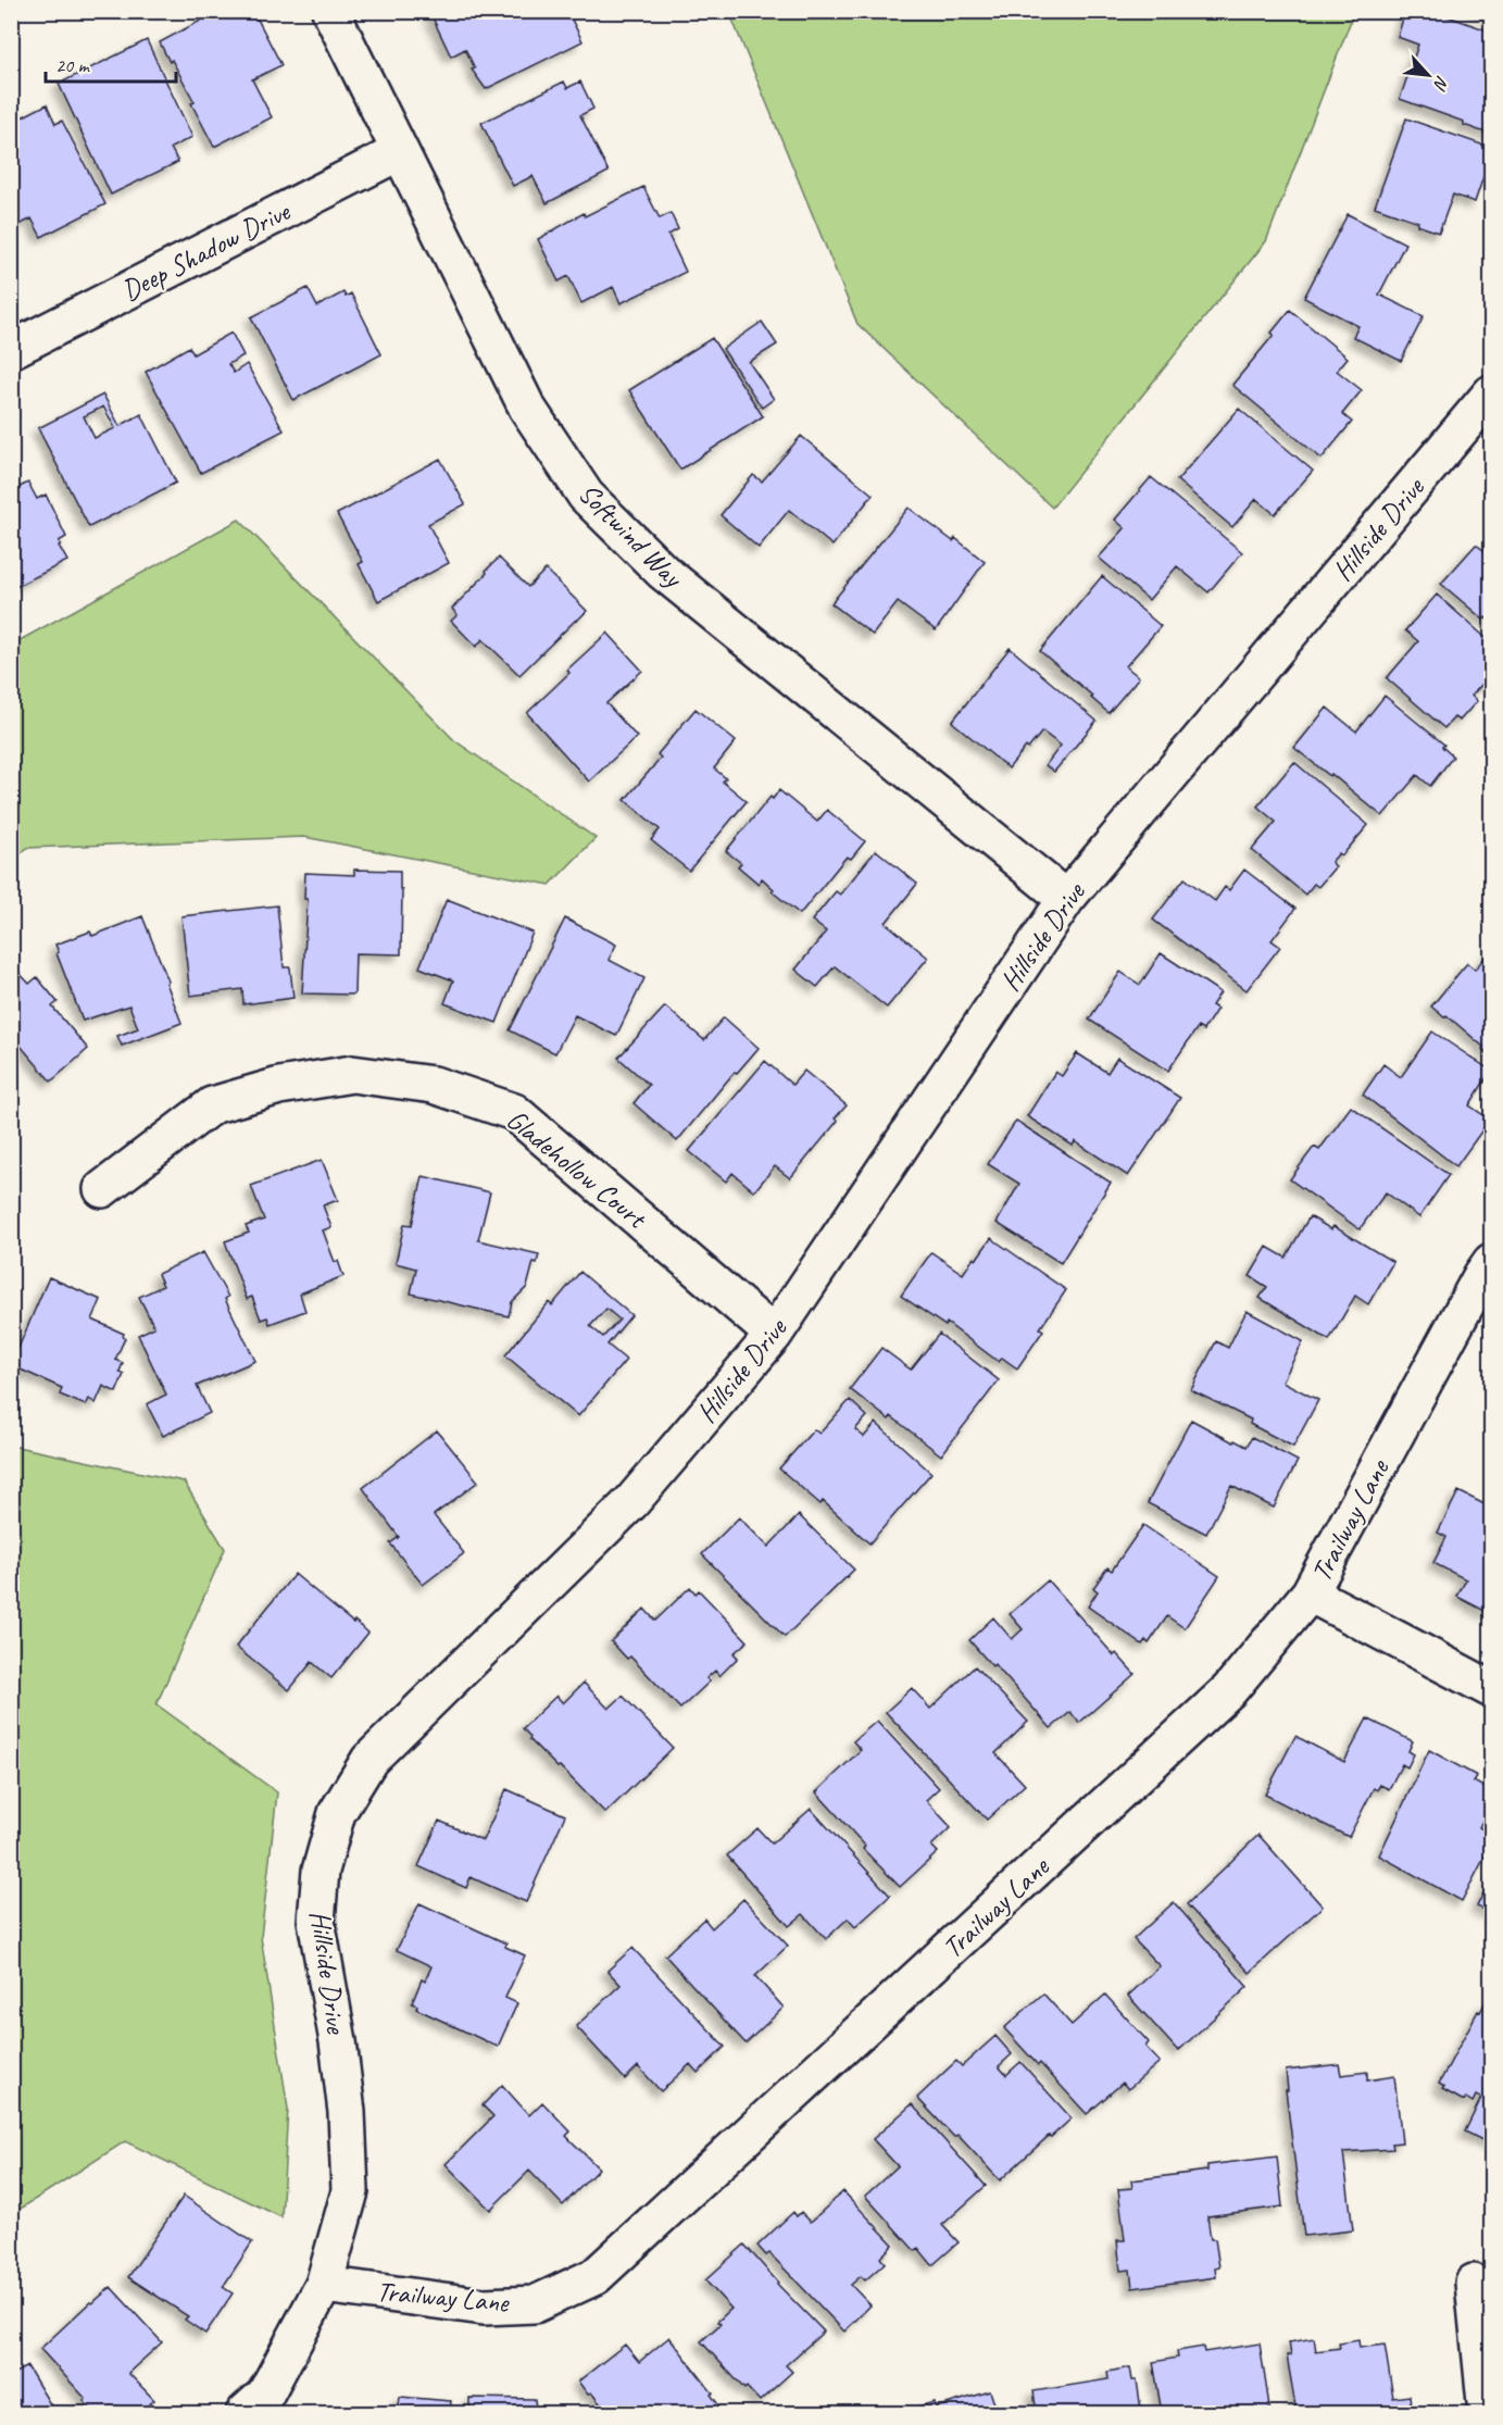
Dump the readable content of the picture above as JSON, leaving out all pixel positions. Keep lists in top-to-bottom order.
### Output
{
  "streets": {
    "street": [
      "Deep Shadow Drive",
      "Hillside Drive",
      "Softwind Way",
      "Gladehollow Court",
      "Trailway Lane"
    ]
  },
  "crossings": [
    ["Deep Shadow Drive", "Softwind Way"],
    ["Hillside Drive", "Softwind Way"],
    ["Hillside Drive", "Gladehollow Court"],
    ["Hillside Drive", "Trailway Lane"]
  ],
  "scale_bar": "20 m",
  "north": "bottom right"
}
